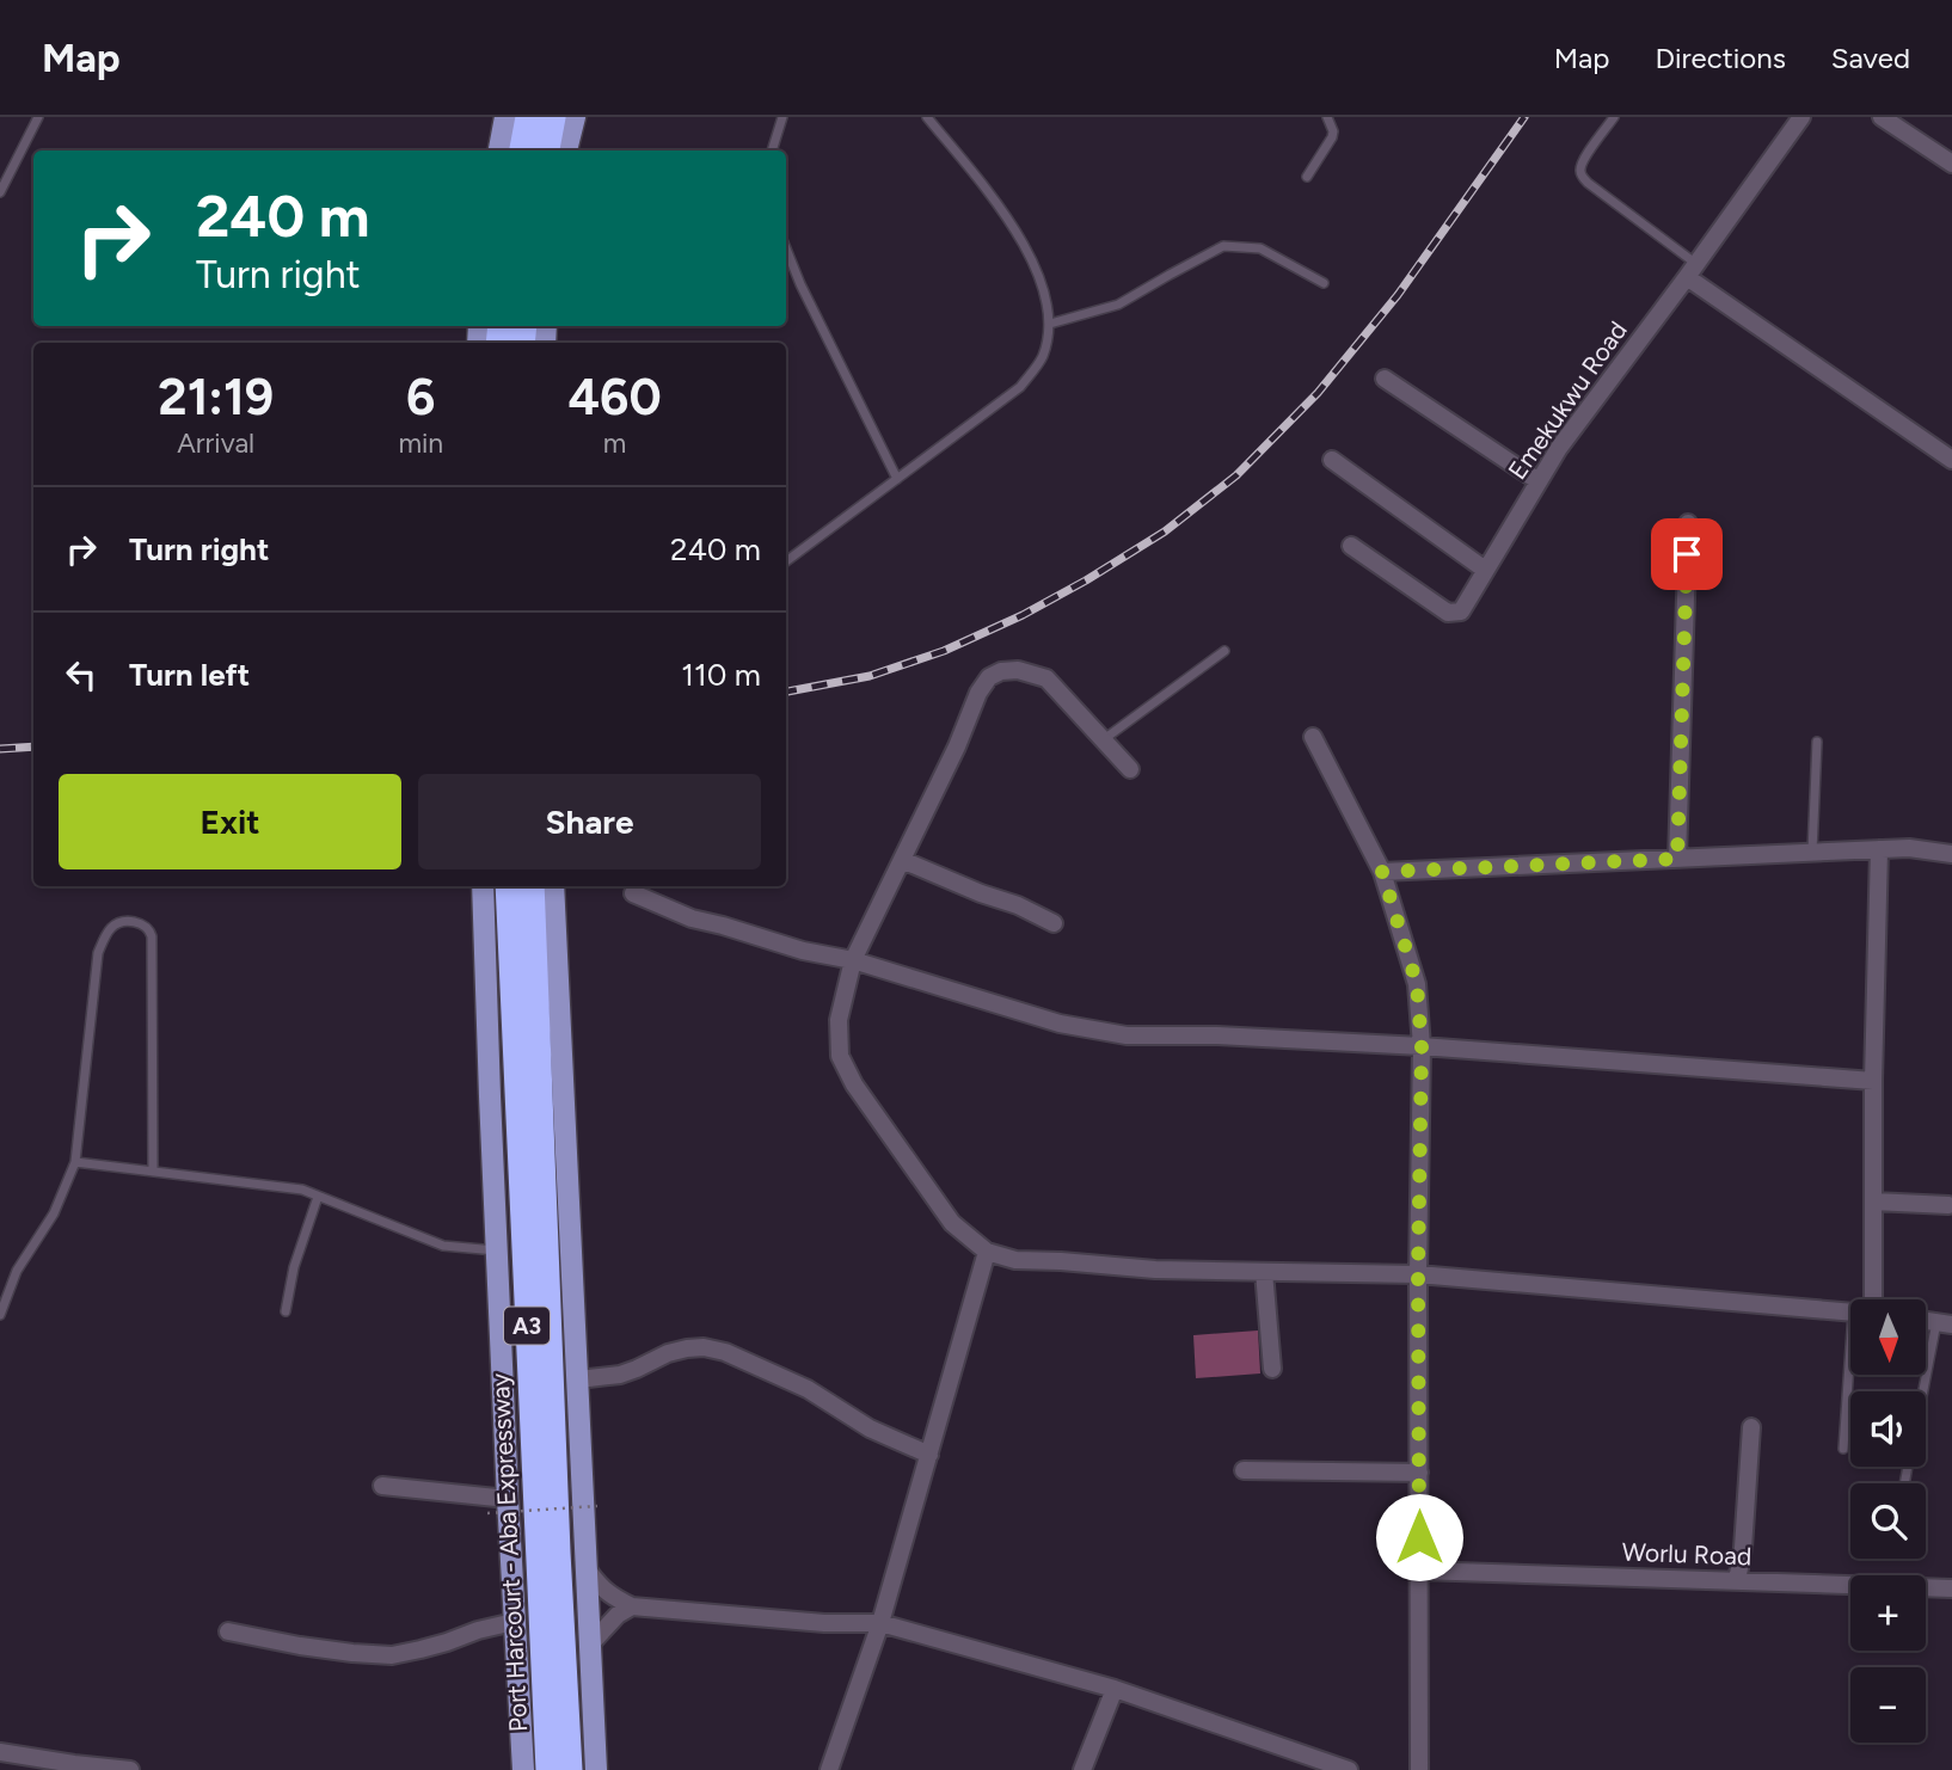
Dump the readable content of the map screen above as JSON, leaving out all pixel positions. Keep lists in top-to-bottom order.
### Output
{
  "streets": {
    "highway": ["A3", "Port Harcourt - Aba Expressway"],
    "street": ["Emekukwu Road", "Worlu Road"]
  },
  "north": "bottom",
  "page": {
    "header": "Map",
    "nav": ["Map", "Directions", "Saved"],
    "turn": ["240 m", "Turn right"],
    "eta": [
      "21:19",
      "Arrival",
      "6",
      "min",
      "460",
      "m"
    ],
    "list": [
      {
        "name": "Turn right",
        "value": "240 m"
      },
      {
        "name": "Turn left",
        "value": "110 m"
      }
    ],
    "buttons": ["Exit", "Share"],
    "map_buttons": ["+", "−"]
  }
}
